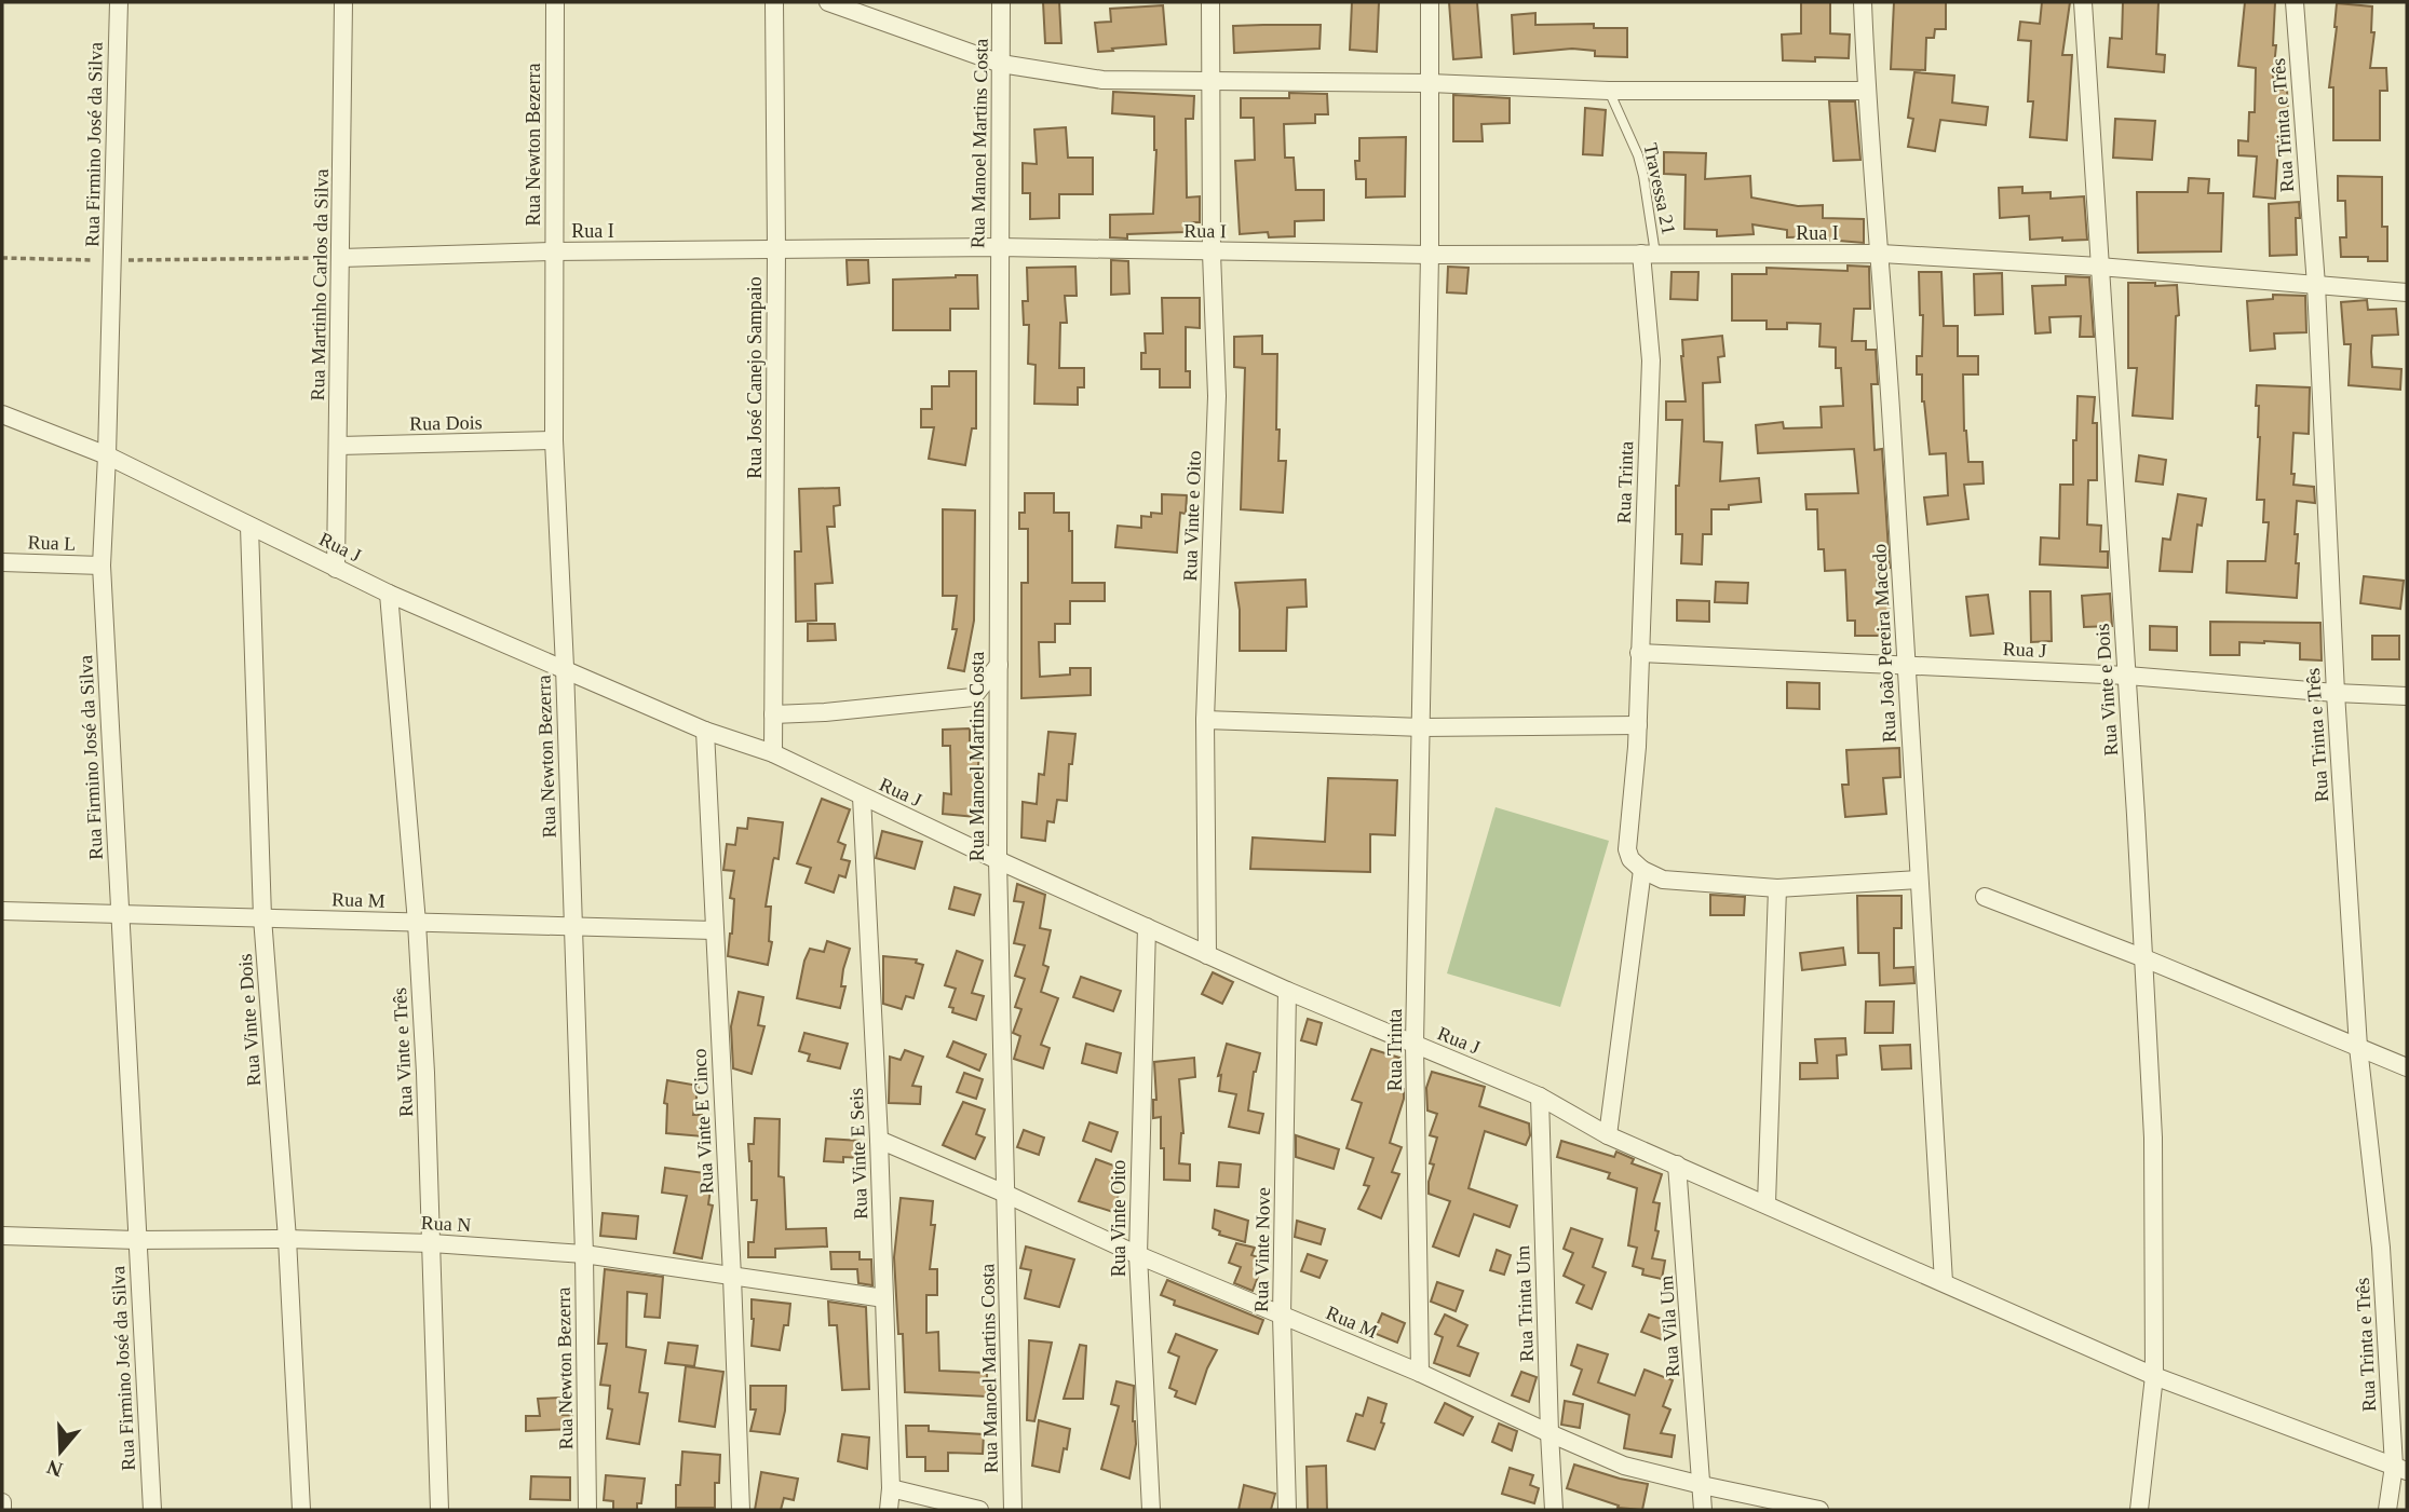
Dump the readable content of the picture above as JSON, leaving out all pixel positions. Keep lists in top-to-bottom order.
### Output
{
  "streets": {
    "street": [
      "Rua Trinta e Três",
      "Rua Manoel Martins Costa",
      "Rua Firmino José da Silva",
      "Rua Newton Bezerra",
      "Rua I",
      "Rua Martinho Carlos da Silva",
      "Rua José Canejo Sampaio",
      "Rua Dois",
      "Rua Trinta",
      "Rua Vinte e Oito",
      "Rua L",
      "Rua J",
      "Rua João Pereira Macedo",
      "Rua Vinte e Dois",
      "Rua M",
      "Rua Vinte e Três",
      "Rua Vinte E Cinco",
      "Rua Vinte E Seis",
      "Rua Vinte Oito",
      "Rua N",
      "Rua Vinte Nove",
      "Rua Trinta Um",
      "Rua Vila Um"
    ],
    "lane": ["Travessa 21"]
  },
  "crossings": [
    ["Rua Trinta e Três", "Rua I"],
    ["Rua Trinta e Três", "Rua J"],
    ["Rua Manoel Martins Costa", "Rua I"],
    ["Rua Manoel Martins Costa", "Rua J"],
    ["Rua Manoel Martins Costa", "Rua M"],
    ["Rua Firmino José da Silva", "Rua L"],
    ["Rua Firmino José da Silva", "Rua J"],
    ["Rua Firmino José da Silva", "Rua M"],
    ["Rua Firmino José da Silva", "Rua N"],
    ["Rua Newton Bezerra", "Rua I"],
    ["Rua Newton Bezerra", "Rua Dois"],
    ["Rua Newton Bezerra", "Rua J"],
    ["Rua Newton Bezerra", "Rua M"],
    ["Rua Newton Bezerra", "Rua N"],
    ["Travessa 21", "Rua I"],
    ["Travessa 21", "Rua Trinta"],
    ["Rua I", "Rua Martinho Carlos da Silva"],
    ["Rua I", "Rua José Canejo Sampaio"],
    ["Rua I", "Rua Trinta"],
    ["Rua I", "Rua Vinte e Oito"],
    ["Rua I", "Rua João Pereira Macedo"],
    ["Rua I", "Rua Vinte e Dois"],
    ["Rua Martinho Carlos da Silva", "Rua Dois"],
    ["Rua Martinho Carlos da Silva", "Rua J"],
    ["Rua José Canejo Sampaio", "Rua J"],
    ["Rua Trinta", "Rua J"],
    ["Rua Trinta", "Rua M"],
    ["Rua Vinte e Oito", "Rua J"],
    ["Rua J", "Rua João Pereira Macedo"],
    ["Rua J", "Rua Vinte e Dois"],
    ["Rua J", "Rua Vinte e Três"],
    ["Rua J", "Rua Vinte E Cinco"],
    ["Rua J", "Rua Vinte E Seis"],
    ["Rua J", "Rua Vinte Oito"],
    ["Rua J", "Rua Vinte Nove"],
    ["Rua J", "Rua Trinta Um"],
    ["Rua J", "Rua Vila Um"],
    ["Rua Vinte e Dois", "Rua M"],
    ["Rua Vinte e Dois", "Rua N"],
    ["Rua M", "Rua Vinte e Três"],
    ["Rua M", "Rua Vinte E Cinco"],
    ["Rua M", "Rua Vinte E Seis"],
    ["Rua M", "Rua Vinte Oito"],
    ["Rua M", "Rua Vinte Nove"],
    ["Rua M", "Rua Trinta Um"],
    ["Rua M", "Rua Vila Um"],
    ["Rua Vinte e Três", "Rua N"],
    ["Rua Vinte E Cinco", "Rua N"],
    ["Rua Vinte E Seis", "Rua N"]
  ],
  "north": "bottom"
}
